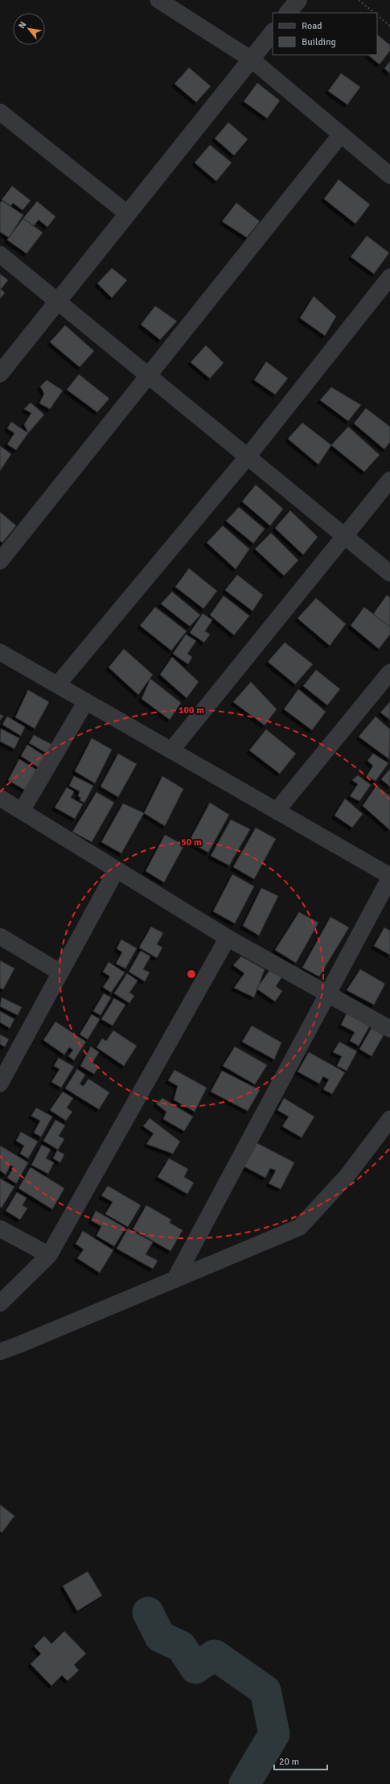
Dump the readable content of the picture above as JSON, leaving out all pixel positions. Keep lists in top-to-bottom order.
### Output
{
  "legend": ["Road", "Building"],
  "scale_bar": "20 m",
  "north": "top left",
  "rings": ["100 m", "50 m"]
}
